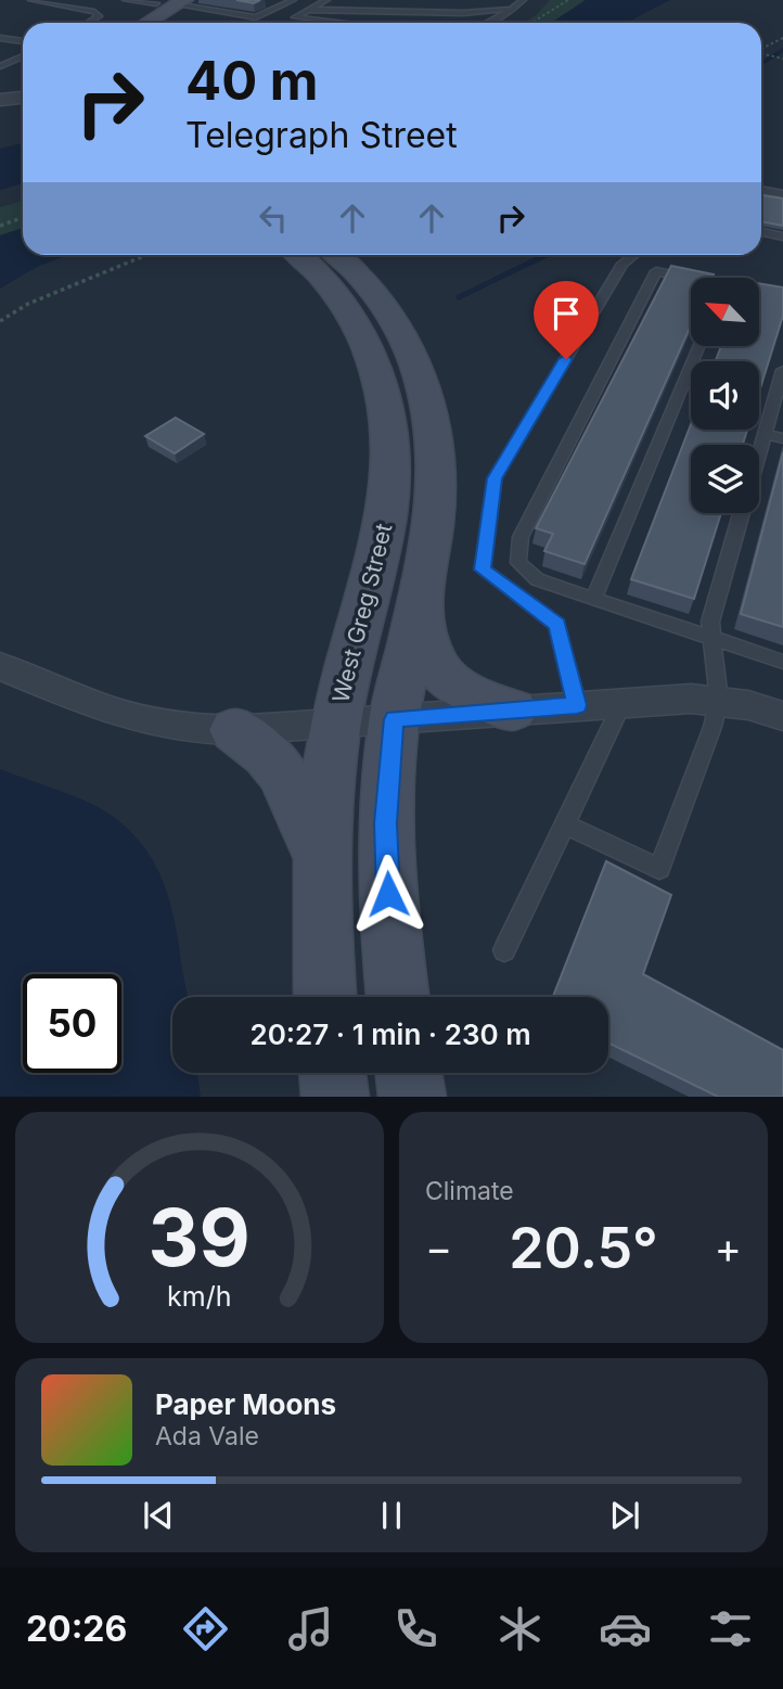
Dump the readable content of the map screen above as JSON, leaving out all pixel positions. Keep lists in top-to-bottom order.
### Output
{
  "streets": {
    "main road": ["West Greg Street"]
  },
  "north": "top left",
  "page": {
    "turn": ["40 m", "Telegraph Street"],
    "limit": "50",
    "trip": "20:27 · 1 min · 230 m",
    "tile": "Climate",
    "heat": ["−", "20.5°", "+"],
    "song": ["Paper Moons", "Ada Vale"],
    "tabs": "20:26",
    "gauge": ["39", "km/h"]
  }
}
